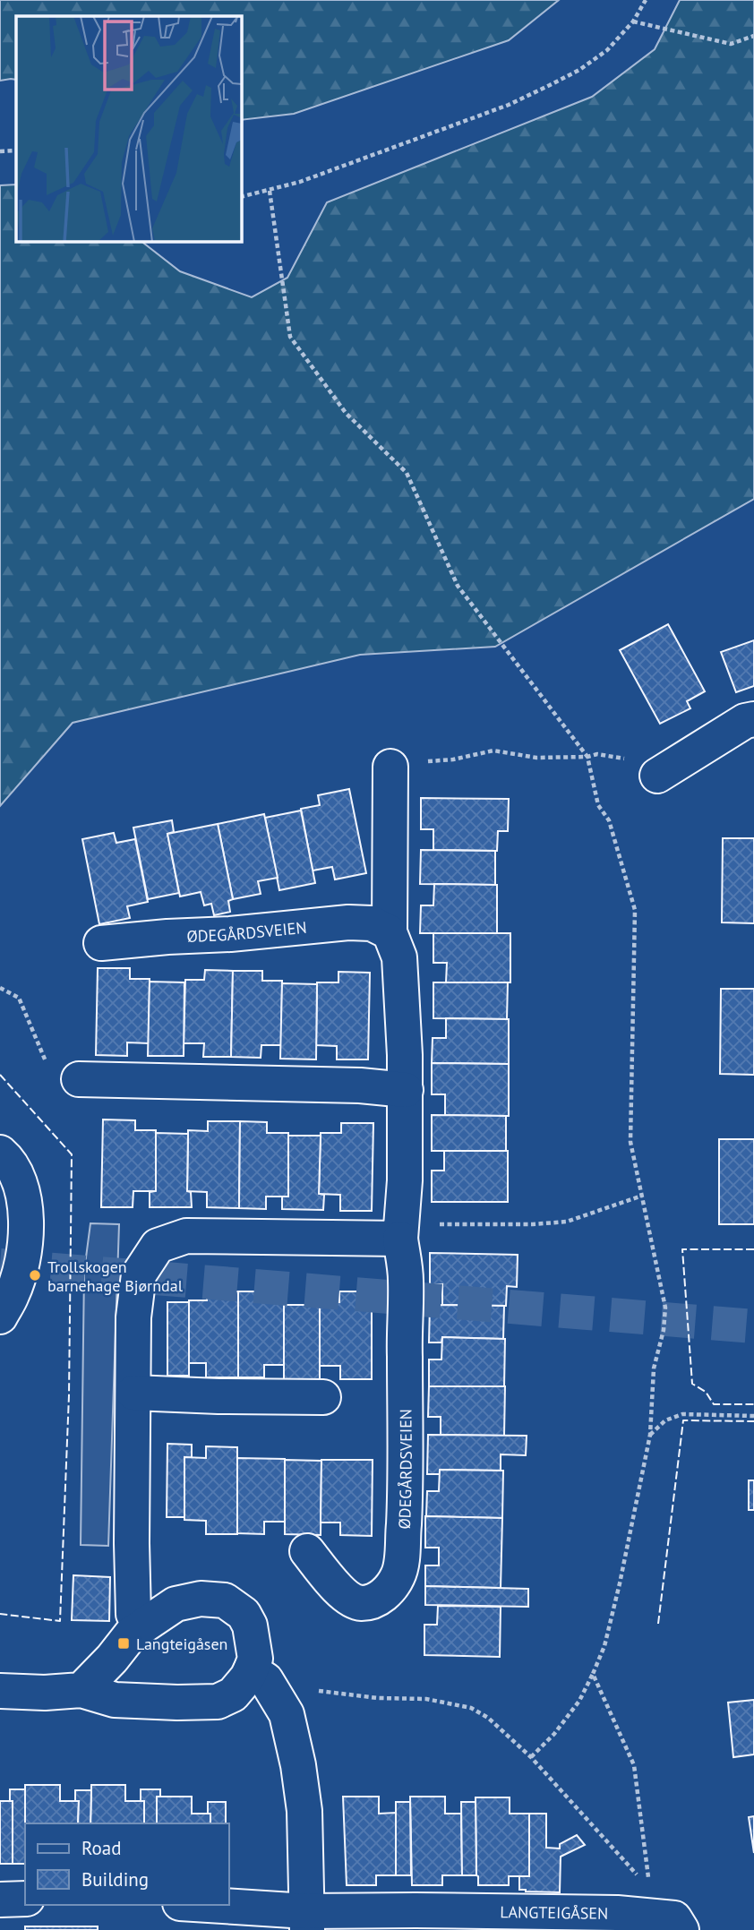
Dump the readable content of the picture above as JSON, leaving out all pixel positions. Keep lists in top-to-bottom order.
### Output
{
  "streets": {
    "street": ["ØDEGÅRDSVEIEN", "LANGTEIGÅSEN"]
  },
  "places": {
    "other": ["Trollskogen barnehage Bjørndal"],
    "transit": ["Langteigåsen"]
  },
  "legend": ["Road", "Building"]
}
